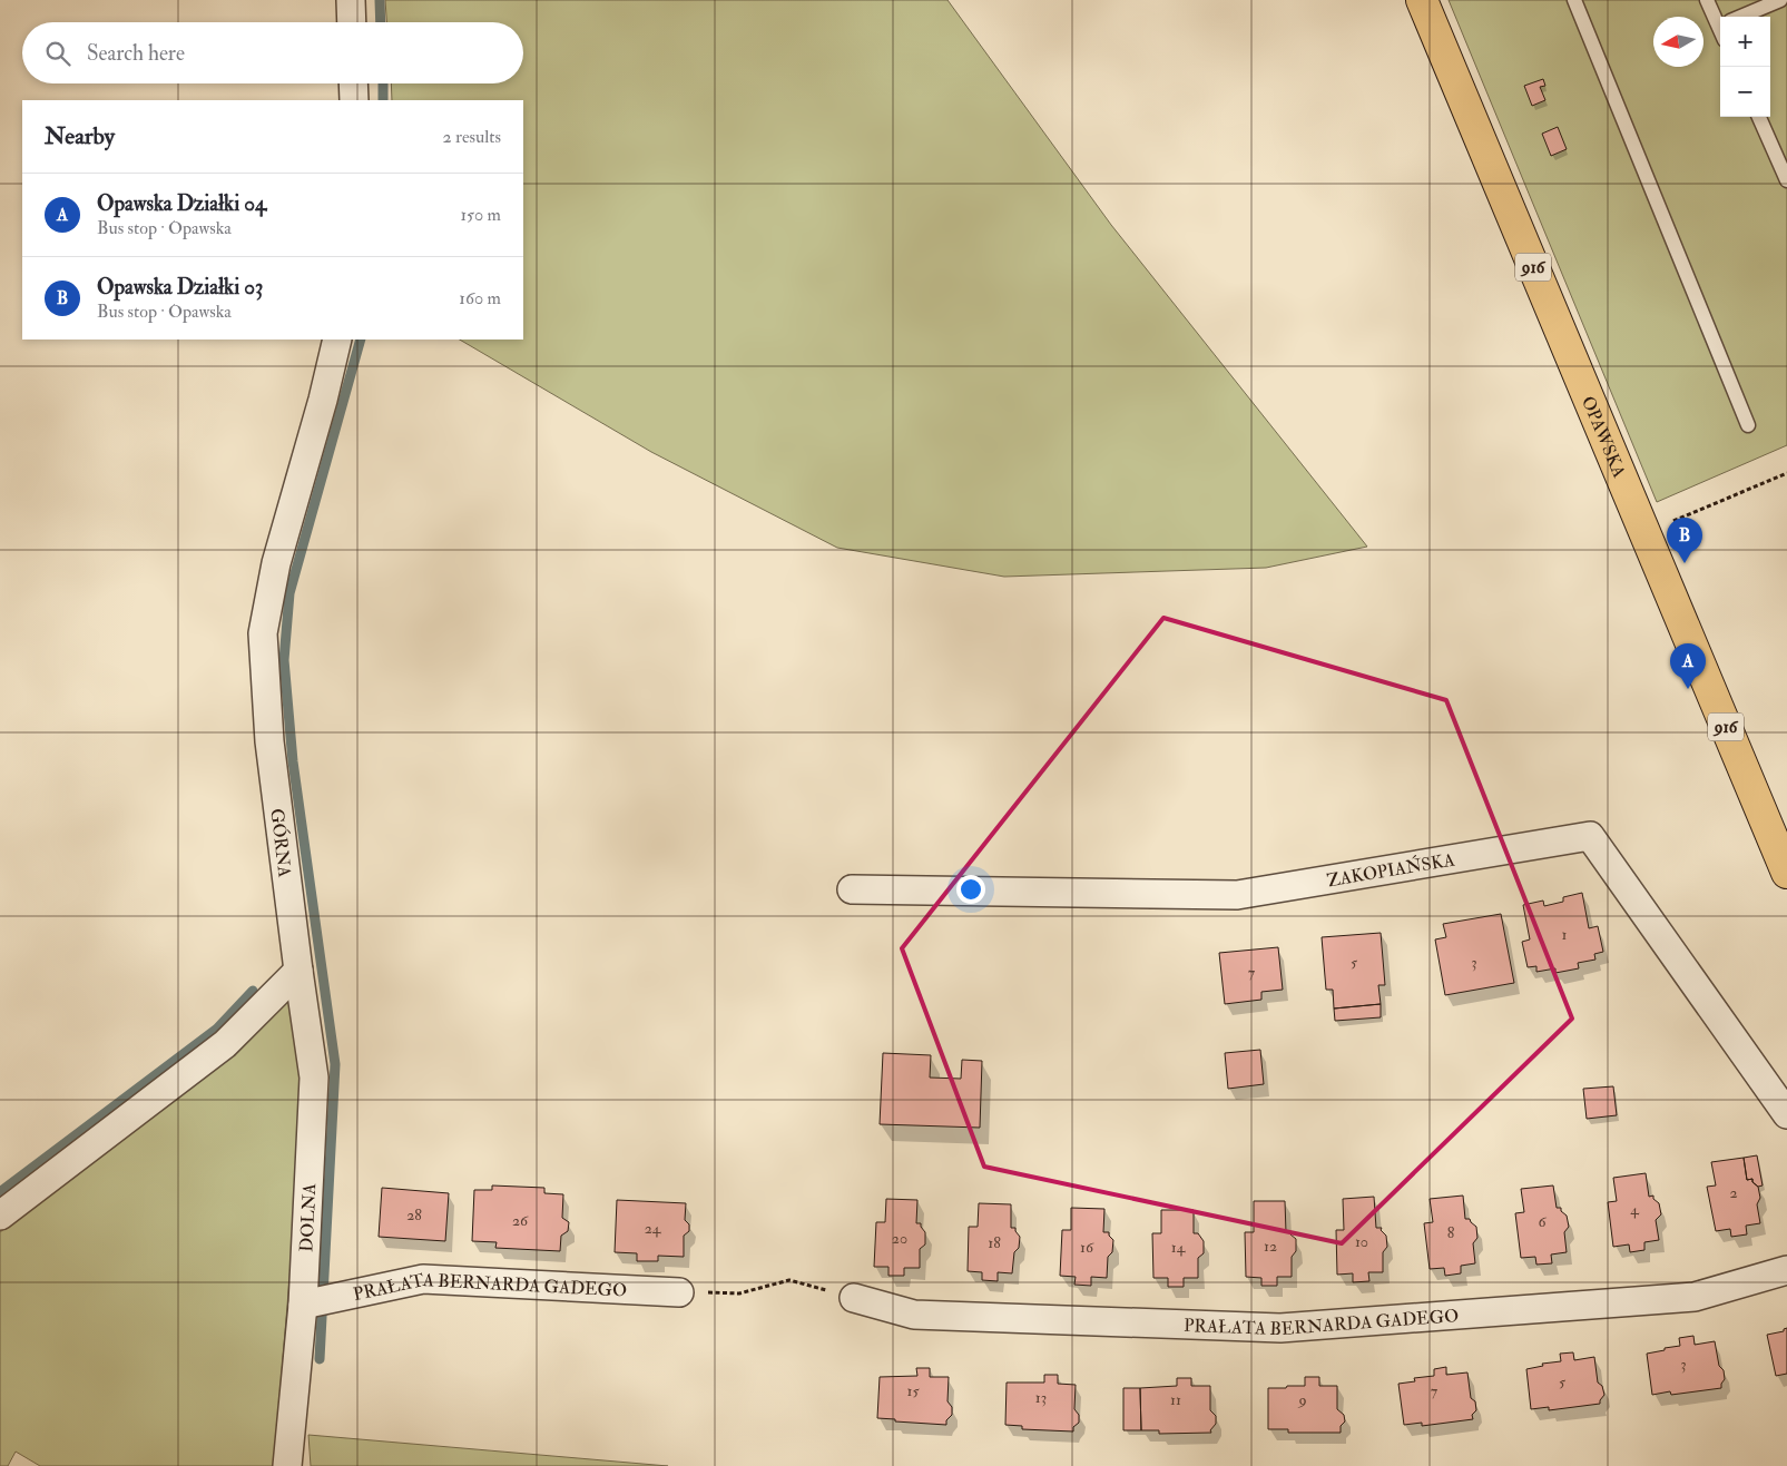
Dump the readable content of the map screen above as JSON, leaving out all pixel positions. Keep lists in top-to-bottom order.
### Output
{
  "streets": {
    "main road": ["916", "OPAWSKA"],
    "street": [
      "GÓRNA",
      "ZAKOPIAŃSKA",
      "DOLNA",
      "PRAŁATA BERNARDA GADEGO"
    ]
  },
  "crossings": [
    ["GÓRNA", "DOLNA"],
    ["DOLNA", "PRAŁATA BERNARDA GADEGO"]
  ],
  "house_numbers": [
    "1",
    "5",
    "3",
    "7",
    "2",
    "4",
    "28",
    "26",
    "6",
    "24",
    "8",
    "20",
    "10",
    "18",
    "12",
    "16",
    "14",
    "3",
    "5",
    "15",
    "7",
    "13",
    "11",
    "9"
  ],
  "north": "left",
  "page": {
    "map_buttons": ["+", "−"],
    "search": "Search here",
    "heading": ["Nearby", "2 results"],
    "list": [
      {
        "mark": "A",
        "name": "Opawska Działki 04",
        "note": "Bus stop · Opawska",
        "value": "150 m"
      },
      {
        "mark": "B",
        "name": "Opawska Działki 03",
        "note": "Bus stop · Opawska",
        "value": "160 m"
      }
    ],
    "pins": ["B", "A"]
  }
}
